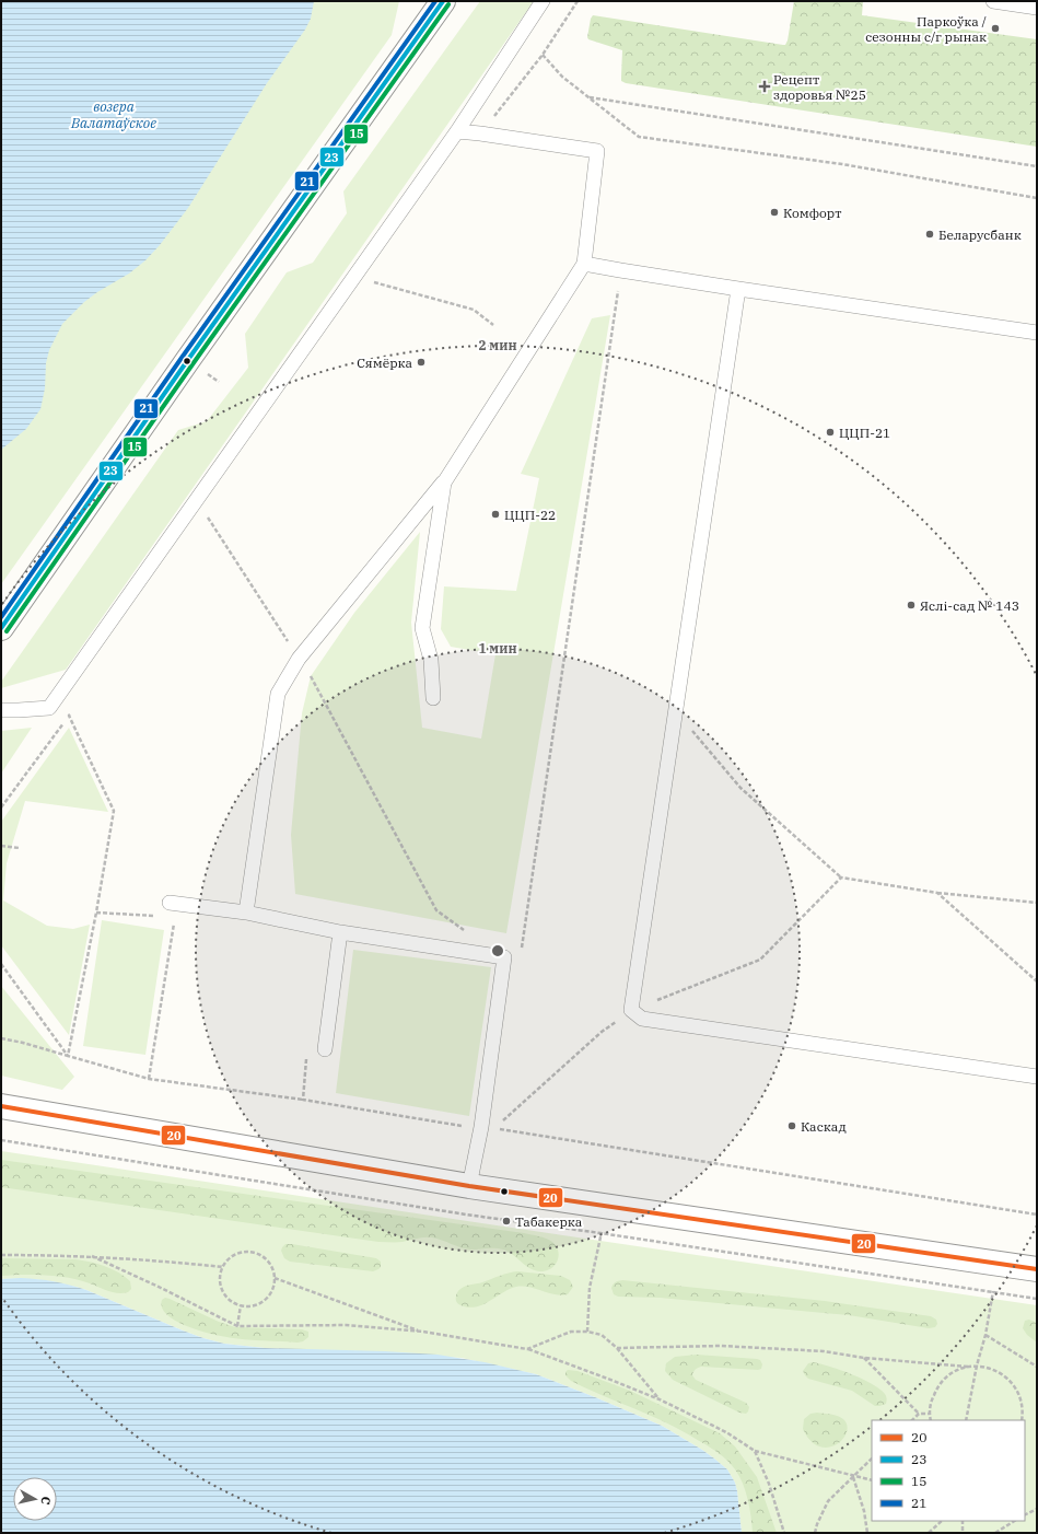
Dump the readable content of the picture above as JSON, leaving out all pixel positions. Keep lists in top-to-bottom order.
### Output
{
  "water": ["возера Валатаўское"],
  "places": {
    "other": [
      "Паркоўка / сезонны с/г рынак",
      "Комфорт",
      "Беларусбанк",
      "Сямёрка",
      "ЦЦП-21",
      "ЦЦП-22",
      "Яслі-сад № 143",
      "Каскад",
      "Табакерка"
    ],
    "health": ["Рецепт здоровья №25"]
  },
  "lines": [
    "transit line 23",
    "transit line 21",
    "transit line 15",
    "transit line 20"
  ],
  "legend": [
    "20",
    "23",
    "15",
    "21"
  ],
  "north": "right",
  "rings": ["2 мин", "1 мин"]
}
